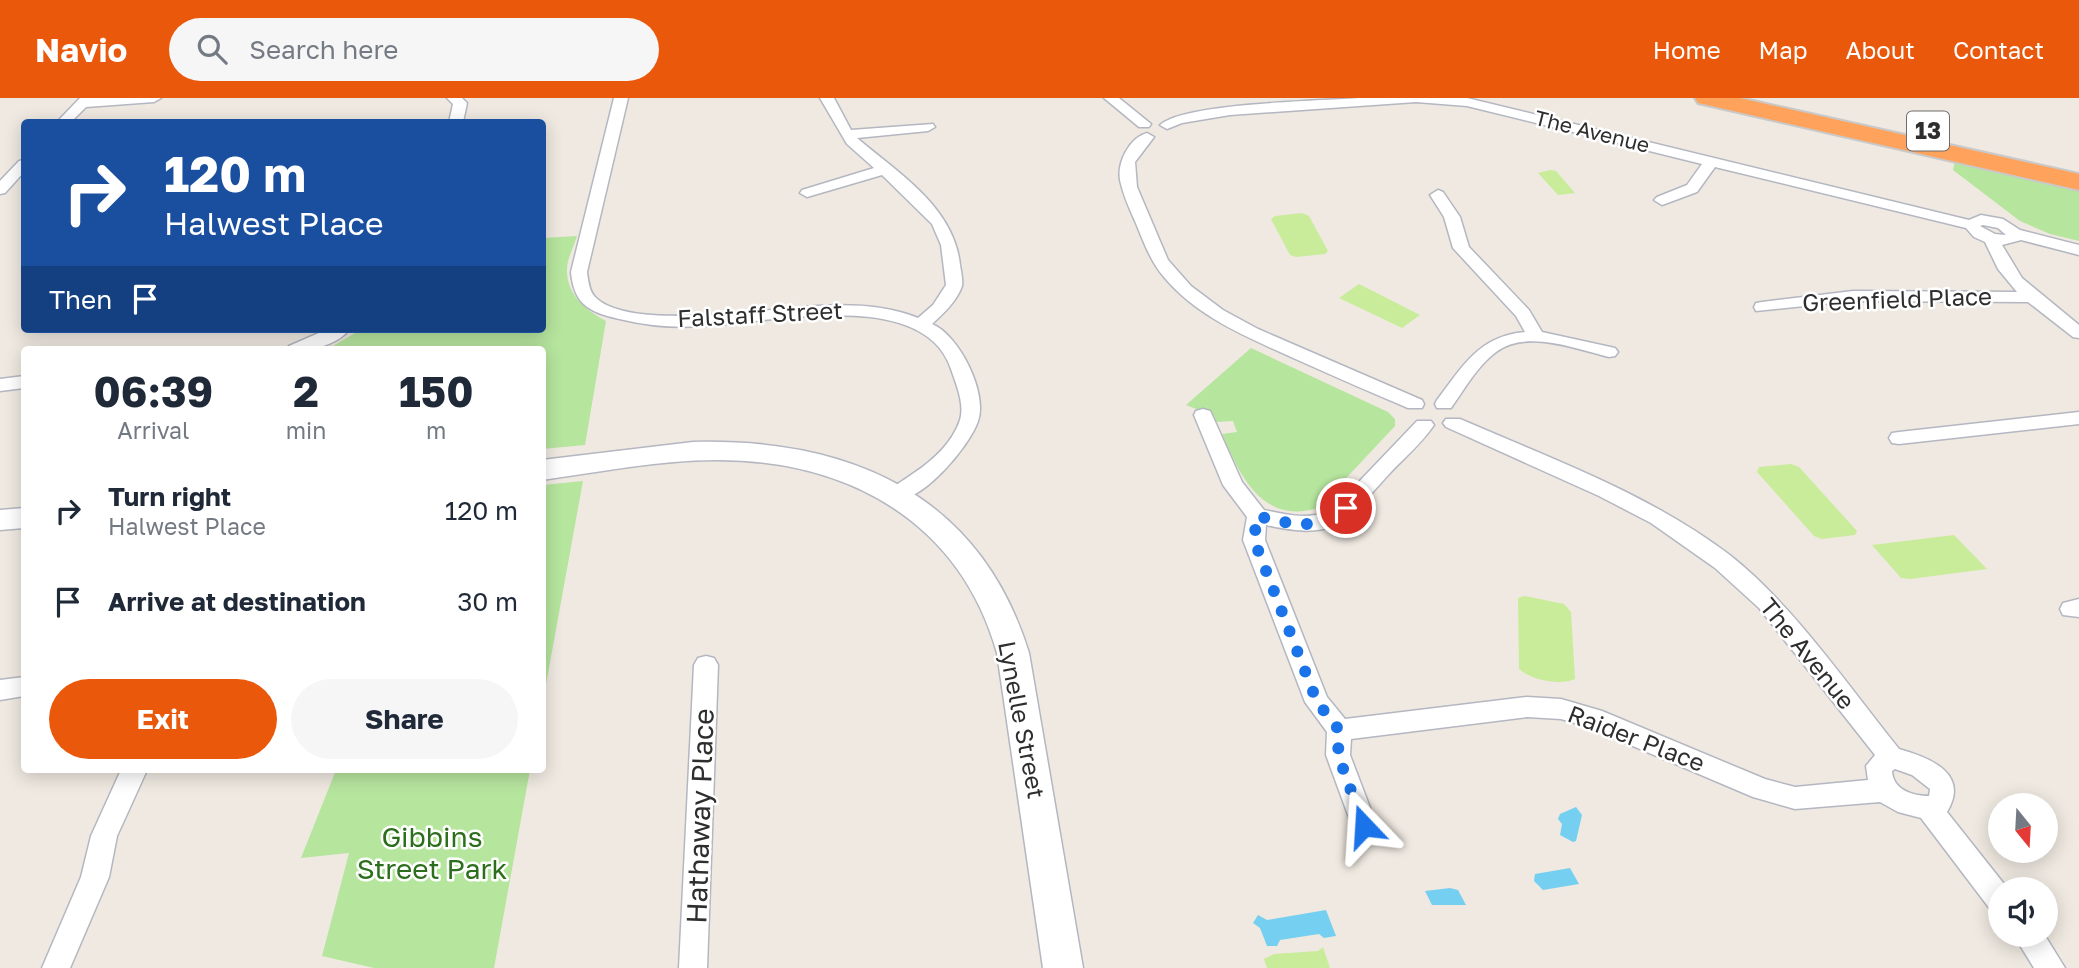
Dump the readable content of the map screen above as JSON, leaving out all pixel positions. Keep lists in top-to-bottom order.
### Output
{
  "streets": {
    "highway": ["13"],
    "street": [
      "The Avenue",
      "Greenfield Place",
      "Falstaff Street",
      "Lynelle Street",
      "Raider Place",
      "Hathaway Place"
    ]
  },
  "crossings": [
    ["Falstaff Street", "Lynelle Street"]
  ],
  "parks": ["Gibbins Street Park"],
  "north": "bottom",
  "page": {
    "header": "Navio",
    "search": "Search here",
    "nav": [
      "Home",
      "Map",
      "About",
      "Contact"
    ],
    "turn": ["120 m", "Halwest Place"],
    "then": "Then",
    "eta": [
      "06:39",
      "Arrival",
      "2",
      "min",
      "150",
      "m"
    ],
    "list": [
      {
        "name": "Turn right",
        "note": "Halwest Place",
        "value": "120 m"
      },
      {
        "name": "Arrive at destination",
        "value": "30 m"
      }
    ],
    "buttons": ["Exit", "Share"]
  }
}
